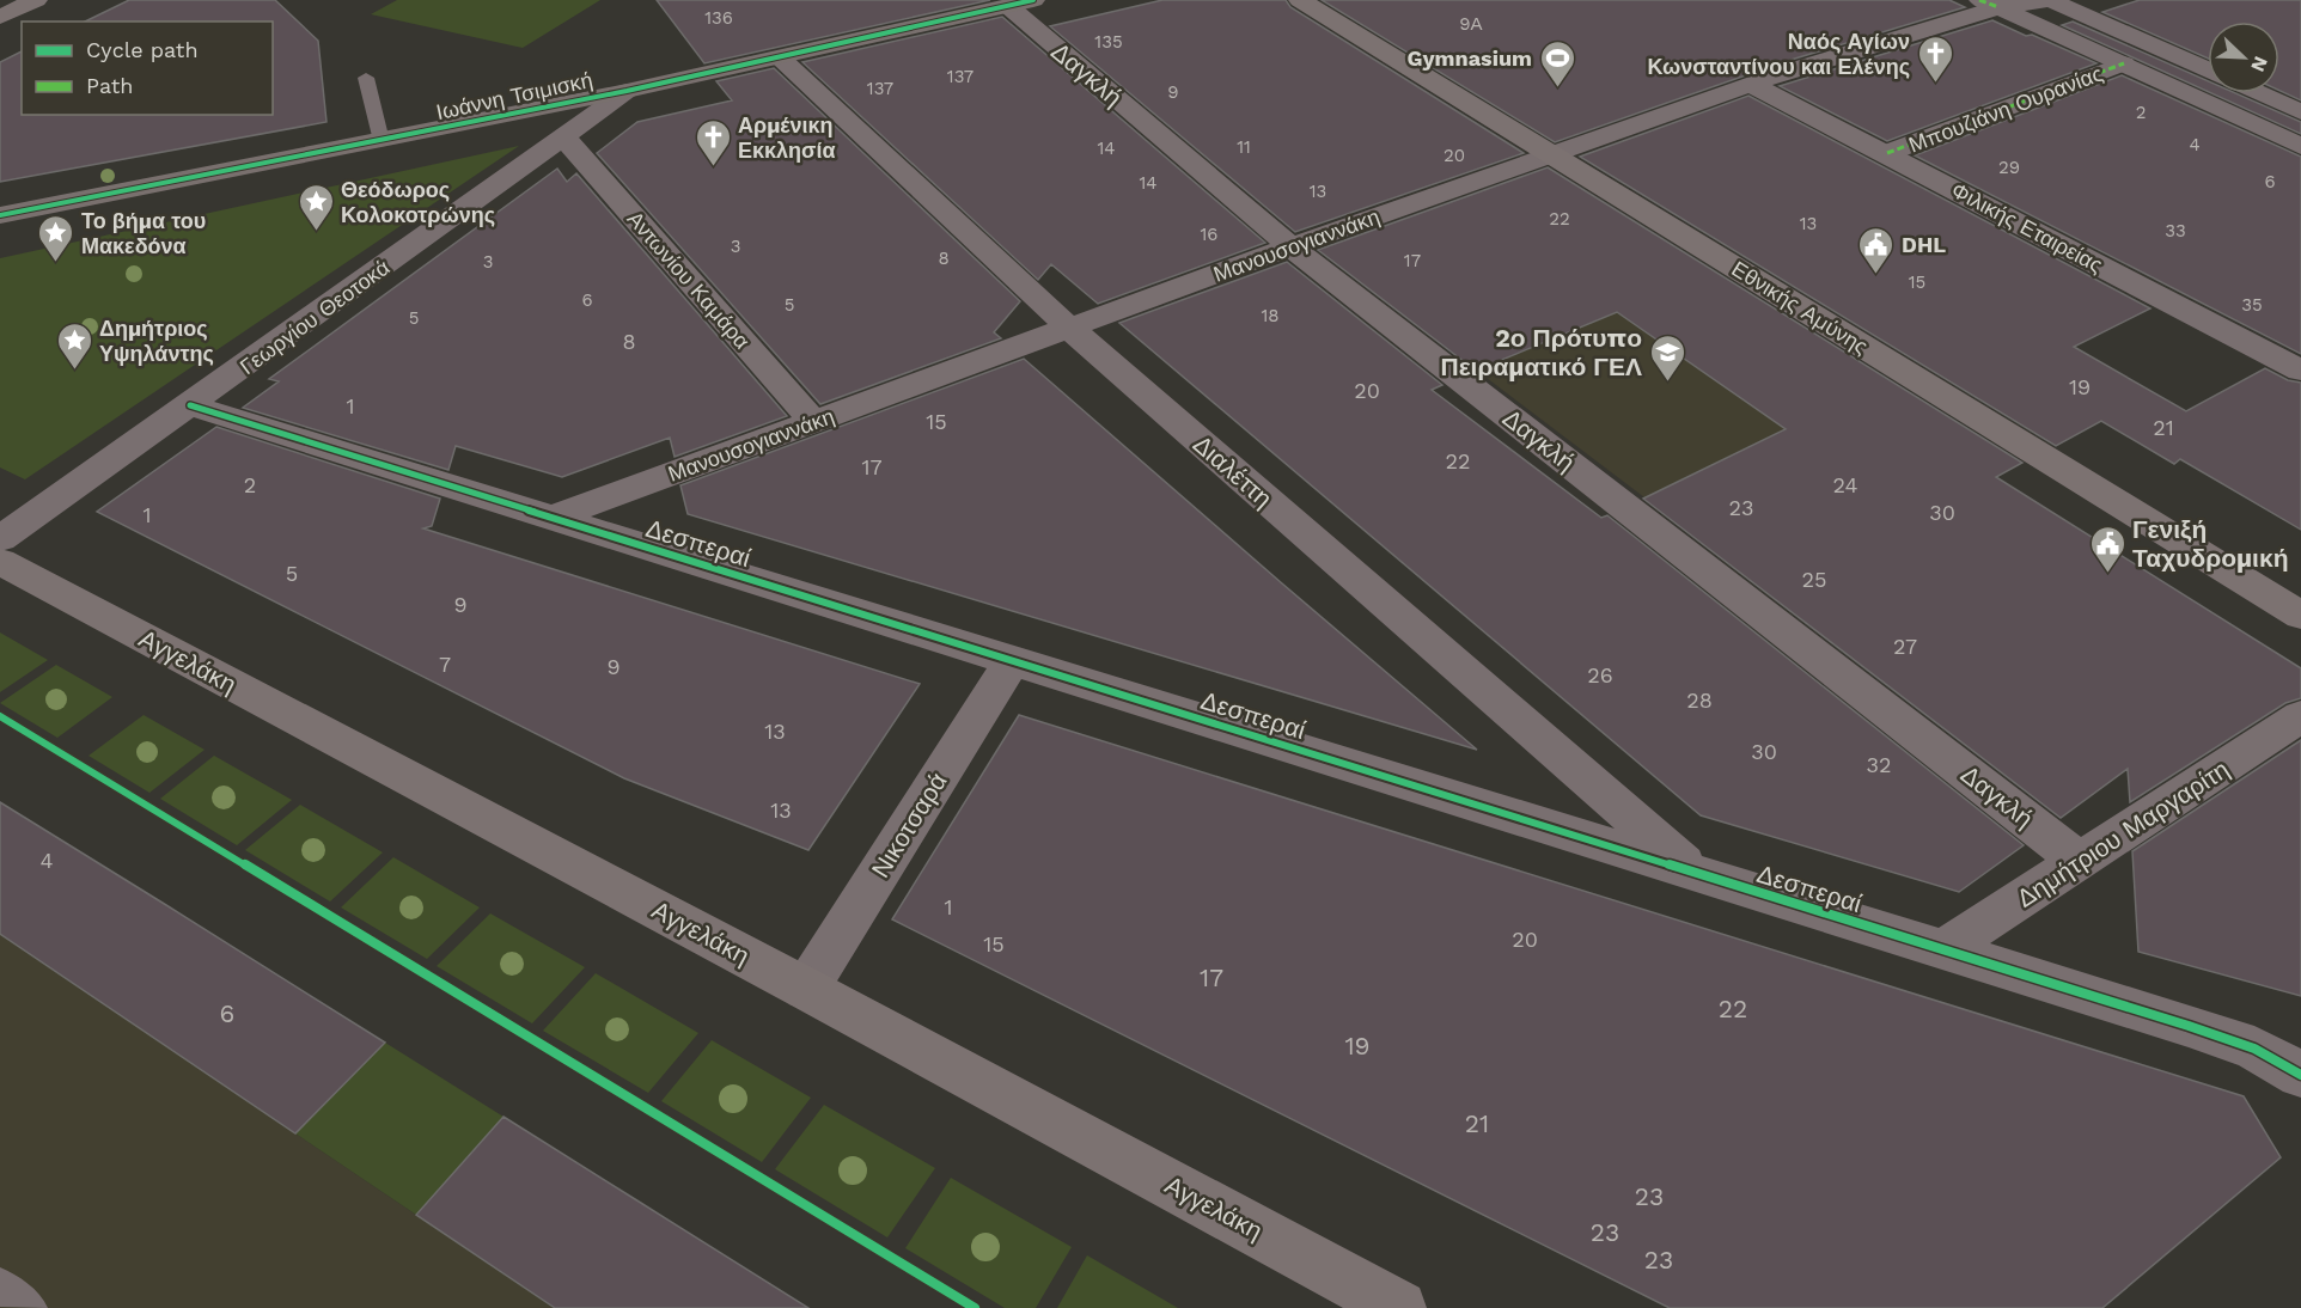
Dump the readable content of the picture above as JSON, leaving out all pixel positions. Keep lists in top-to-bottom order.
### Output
{
  "streets": {
    "main road": ["Ιωάννη Τσιμισκή", "Εθνικής Αμύνης", "Αγγελάκη"],
    "street": [
      "Δαγκλή",
      "Μπουζιάνη Ουρανίας",
      "Φιλικής Εταιρείας",
      "Μανουσογιαννάκη",
      "Αντωνίου Καμάρα",
      "Γεωργίου Θεοτοκά",
      "Διαλέττη",
      "Δεσπεραί",
      "Νικοτσαρά",
      "Δημήτριου Μαργαρίτη"
    ]
  },
  "crossings": [
    ["Δαγκλή", "Ιωάννη Τσιμισκή"],
    ["Δαγκλή", "Μανουσογιαννάκη"],
    ["Δαγκλή", "Δημήτριου Μαργαρίτη"],
    ["Ιωάννη Τσιμισκή", "Γεωργίου Θεοτοκά"],
    ["Ιωάννη Τσιμισκή", "Διαλέττη"],
    ["Μπουζιάνη Ουρανίας", "Φιλικής Εταιρείας"],
    ["Φιλικής Εταιρείας", "Μανουσογιαννάκη"],
    ["Μανουσογιαννάκη", "Αντωνίου Καμάρα"],
    ["Μανουσογιαννάκη", "Εθνικής Αμύνης"],
    ["Μανουσογιαννάκη", "Διαλέττη"],
    ["Μανουσογιαννάκη", "Δεσπεραί"],
    ["Αντωνίου Καμάρα", "Γεωργίου Θεοτοκά"],
    ["Γεωργίου Θεοτοκά", "Δεσπεραί"],
    ["Διαλέττη", "Δεσπεραί"],
    ["Δεσπεραί", "Νικοτσαρά"],
    ["Δεσπεραί", "Δημήτριου Μαργαρίτη"],
    ["Αγγελάκη", "Νικοτσαρά"]
  ],
  "places": {
    "church": ["Ναός Αγίων Κωνσταντίνου και Ελένης", "Αρμένικη Εκκλησία"],
    "sports": ["Gymnasium"],
    "place": ["Θεόδωρος Κολοκοτρώνης", "Το βήμα του Μακεδόνα", "Δημήτριος Υψηλάντης"],
    "public building": ["DHL", "Γενιξή Ταχυδρομική"],
    "school or university": ["2ο Πρότυπο Πειραματικό ΓΕΛ"]
  },
  "house_numbers": [
    "136",
    "9Α",
    "135",
    "137",
    "137",
    "9",
    "2",
    "4",
    "11",
    "14",
    "20",
    "29",
    "6",
    "14",
    "13",
    "22",
    "13",
    "33",
    "16",
    "3",
    "8",
    "17",
    "3",
    "15",
    "6",
    "5",
    "35",
    "18",
    "5",
    "8",
    "19",
    "20",
    "1",
    "15",
    "21",
    "22",
    "17",
    "2",
    "24",
    "23",
    "30",
    "1",
    "5",
    "25",
    "9",
    "27",
    "7",
    "9",
    "26",
    "28",
    "13",
    "30",
    "32",
    "13",
    "4",
    "1",
    "20",
    "15",
    "17",
    "22",
    "6",
    "19",
    "21",
    "23",
    "23",
    "23"
  ],
  "legend": ["Cycle path", "Path"],
  "north": "bottom right"
}
